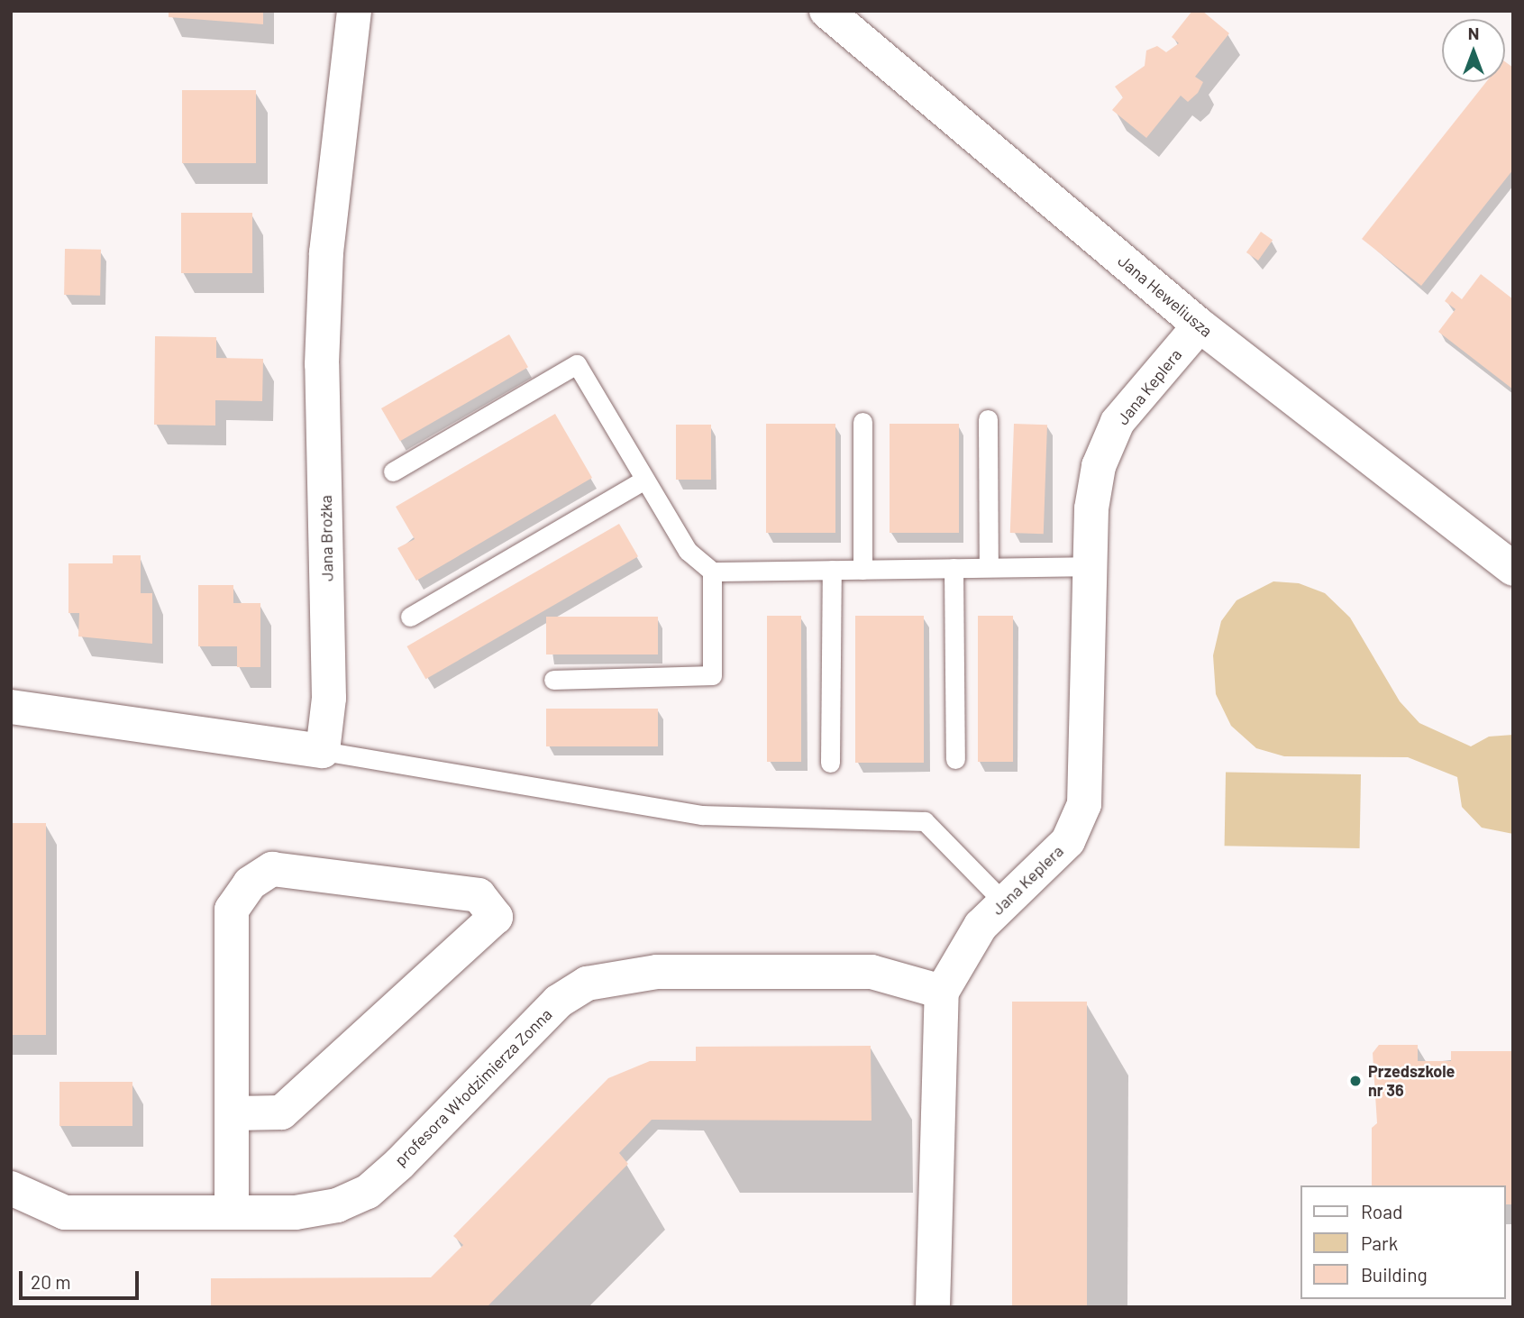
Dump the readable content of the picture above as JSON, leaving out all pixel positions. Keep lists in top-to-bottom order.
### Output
{
  "streets": {
    "street": [
      "Jana Heweliusza",
      "Jana Keplera",
      "Jana Brożka",
      "profesora Włodzimierza Zonna"
    ]
  },
  "crossings": [
    ["Jana Heweliusza", "Jana Keplera"],
    ["Jana Keplera", "profesora Włodzimierza Zonna"]
  ],
  "places": ["Przedszkole nr 36"],
  "legend": ["Road", "Park", "Building"],
  "scale_bar": "20 m",
  "north": "top"
}
